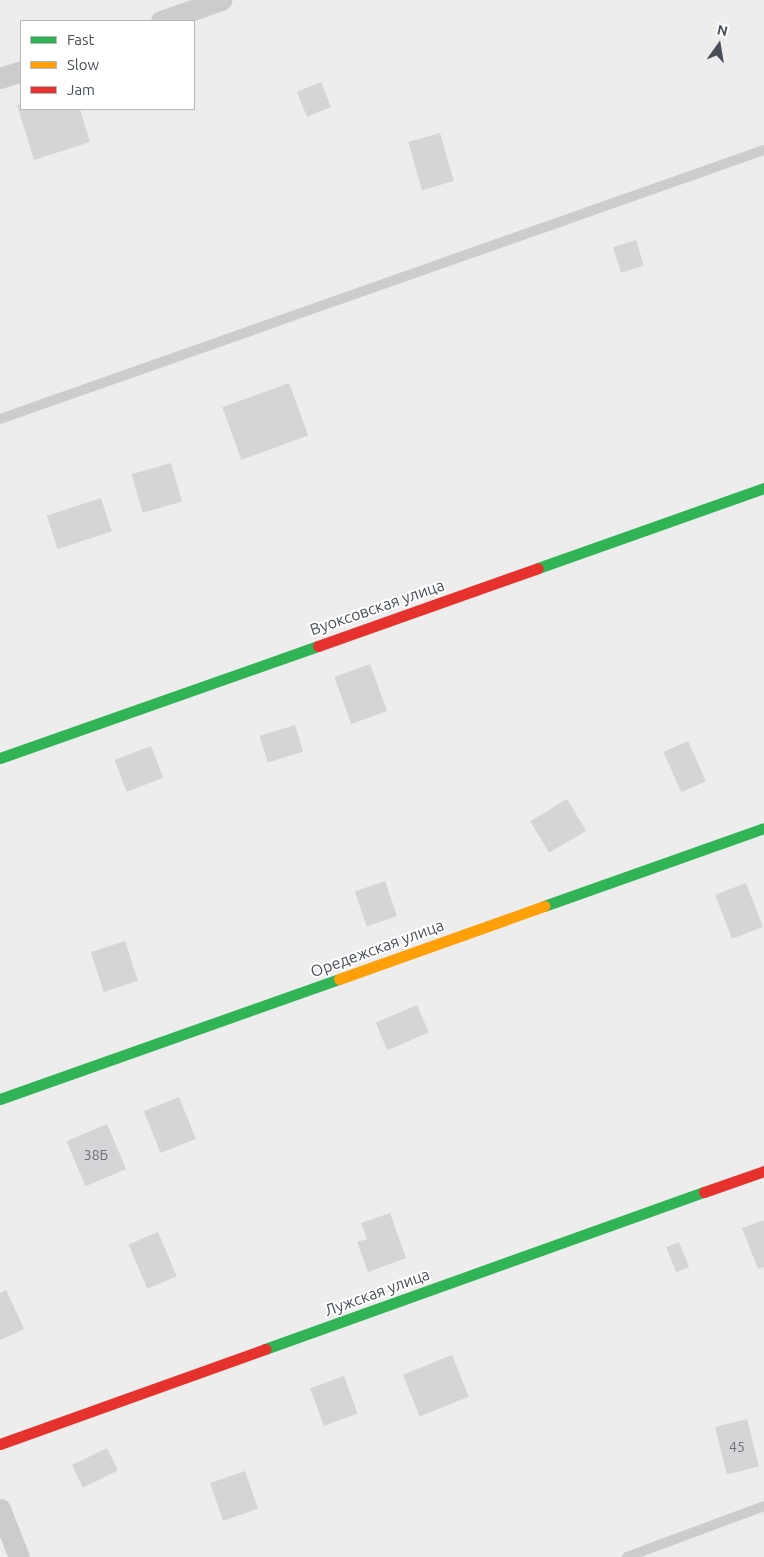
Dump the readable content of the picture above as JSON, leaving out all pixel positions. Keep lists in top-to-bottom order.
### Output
{
  "streets": {
    "street": ["Вуоксовская улица", "Оредежская улица", "Лужская улица"]
  },
  "house_numbers": ["38Б", "45"],
  "legend": ["Fast", "Slow", "Jam"],
  "north": "top"
}
